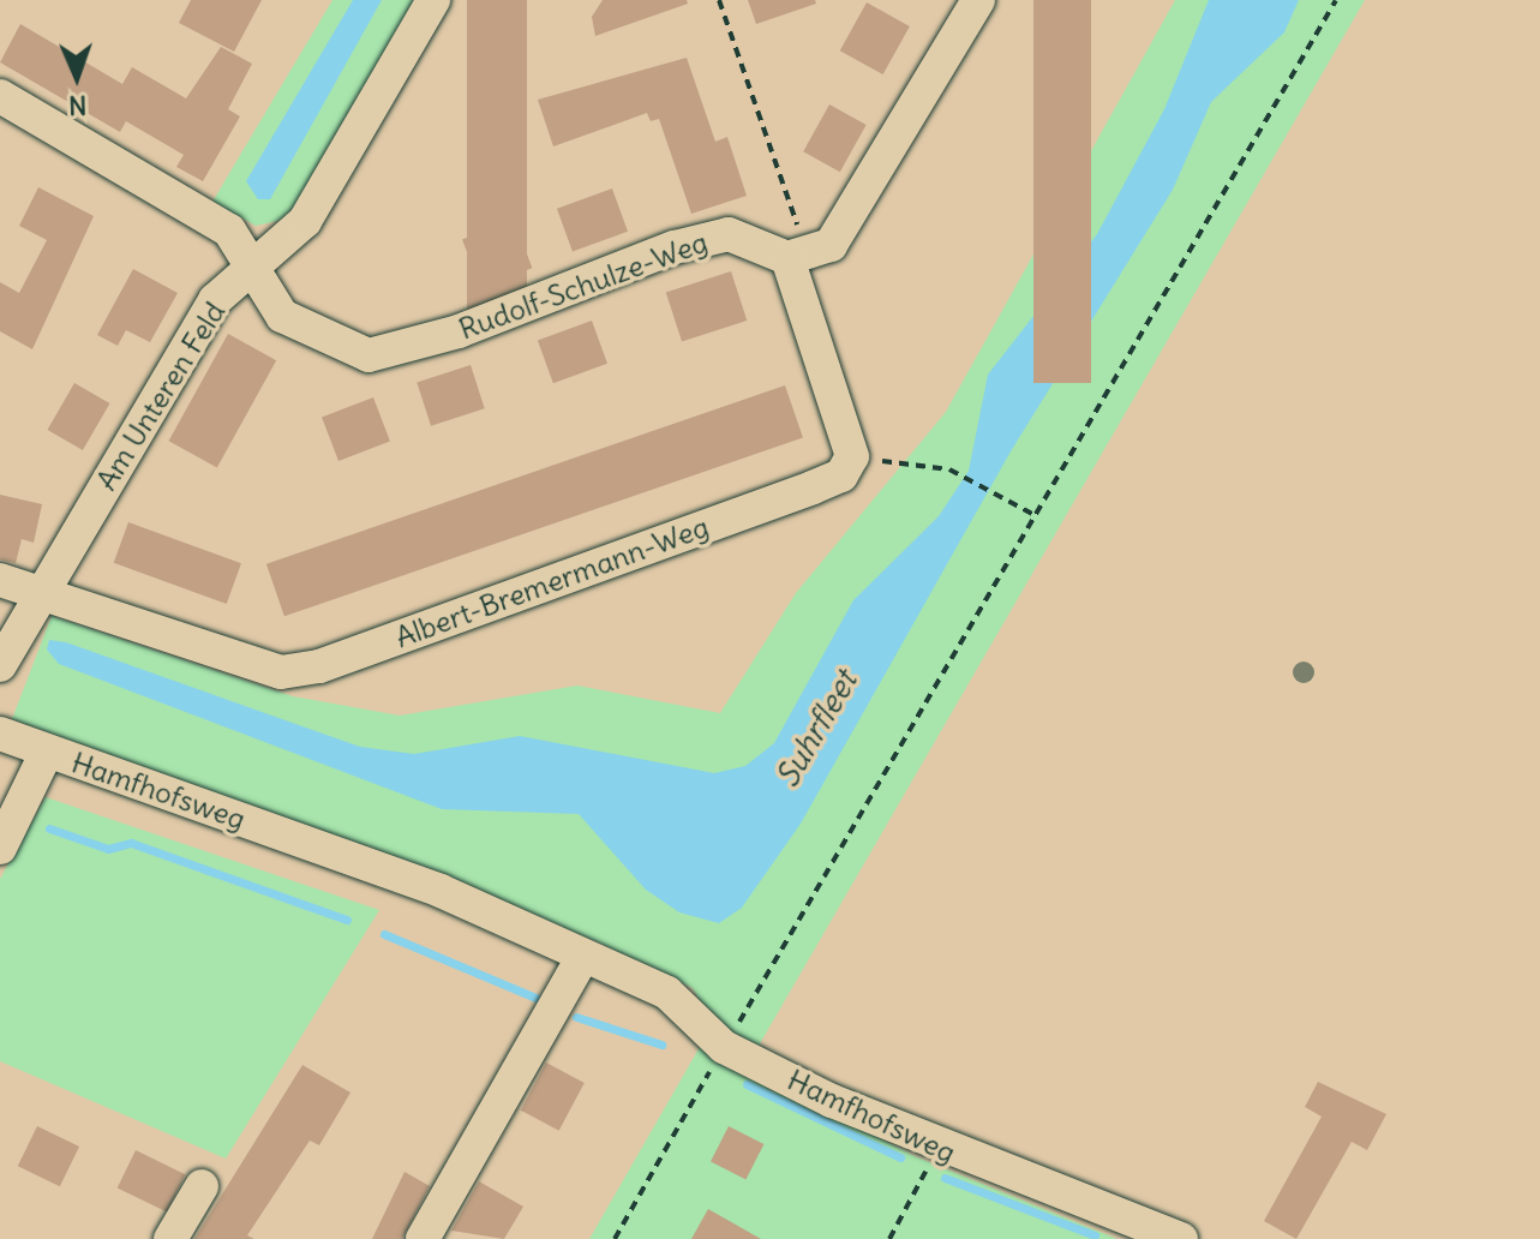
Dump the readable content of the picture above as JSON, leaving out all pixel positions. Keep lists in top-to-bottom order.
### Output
{
  "streets": {
    "street": [
      "Rudolf-Schulze-Weg",
      "Am Unteren Feld",
      "Albert-Bremermann-Weg",
      "Hamfhofsweg"
    ]
  },
  "crossings": [
    ["Rudolf-Schulze-Weg", "Am Unteren Feld"],
    ["Am Unteren Feld", "Albert-Bremermann-Weg"]
  ],
  "water": ["Suhrfleet"],
  "north": "bottom"
}
